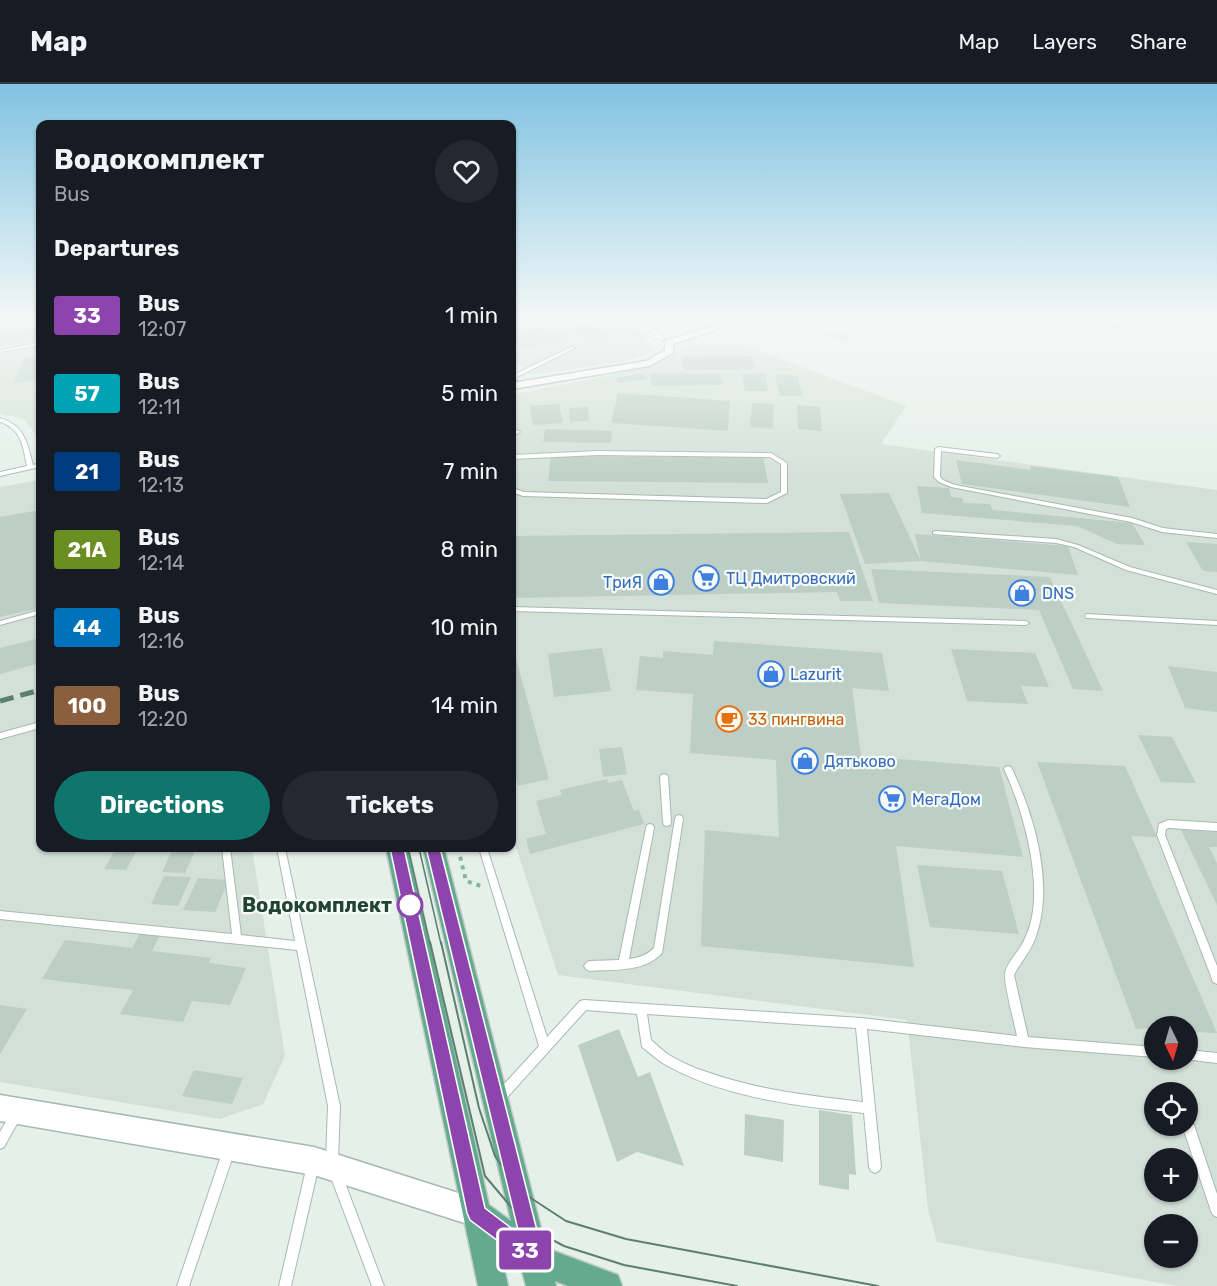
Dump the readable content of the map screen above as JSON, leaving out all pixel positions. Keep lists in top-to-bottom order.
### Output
{
  "places": {
    "supermarket": ["ТЦ Дмитровский", "МегаДом"],
    "shop": [
      "ТриЯ",
      "DNS",
      "Lazurit",
      "Дятьково"
    ],
    "cafe": ["33 пингвина"],
    "other": ["Водокомплект"]
  },
  "lines": ["bus line 33"],
  "north": "bottom",
  "page": {
    "header": "Map",
    "nav": ["Map", "Layers", "Share"],
    "on_map": "33",
    "heading": [
      ["Водокомплект", "Bus"],
      "Departures"
    ],
    "list": [
      {
        "mark": "33",
        "name": "Bus",
        "note": "12:07",
        "value": "1 min"
      },
      {
        "mark": "57",
        "name": "Bus",
        "note": "12:11",
        "value": "5 min"
      },
      {
        "mark": "21",
        "name": "Bus",
        "note": "12:13",
        "value": "7 min"
      },
      {
        "mark": "21А",
        "name": "Bus",
        "note": "12:14",
        "value": "8 min"
      },
      {
        "mark": "44",
        "name": "Bus",
        "note": "12:16",
        "value": "10 min"
      },
      {
        "mark": "100",
        "name": "Bus",
        "note": "12:20",
        "value": "14 min"
      }
    ],
    "buttons": ["Directions", "Tickets"],
    "map_buttons": ["+", "−"]
  }
}
